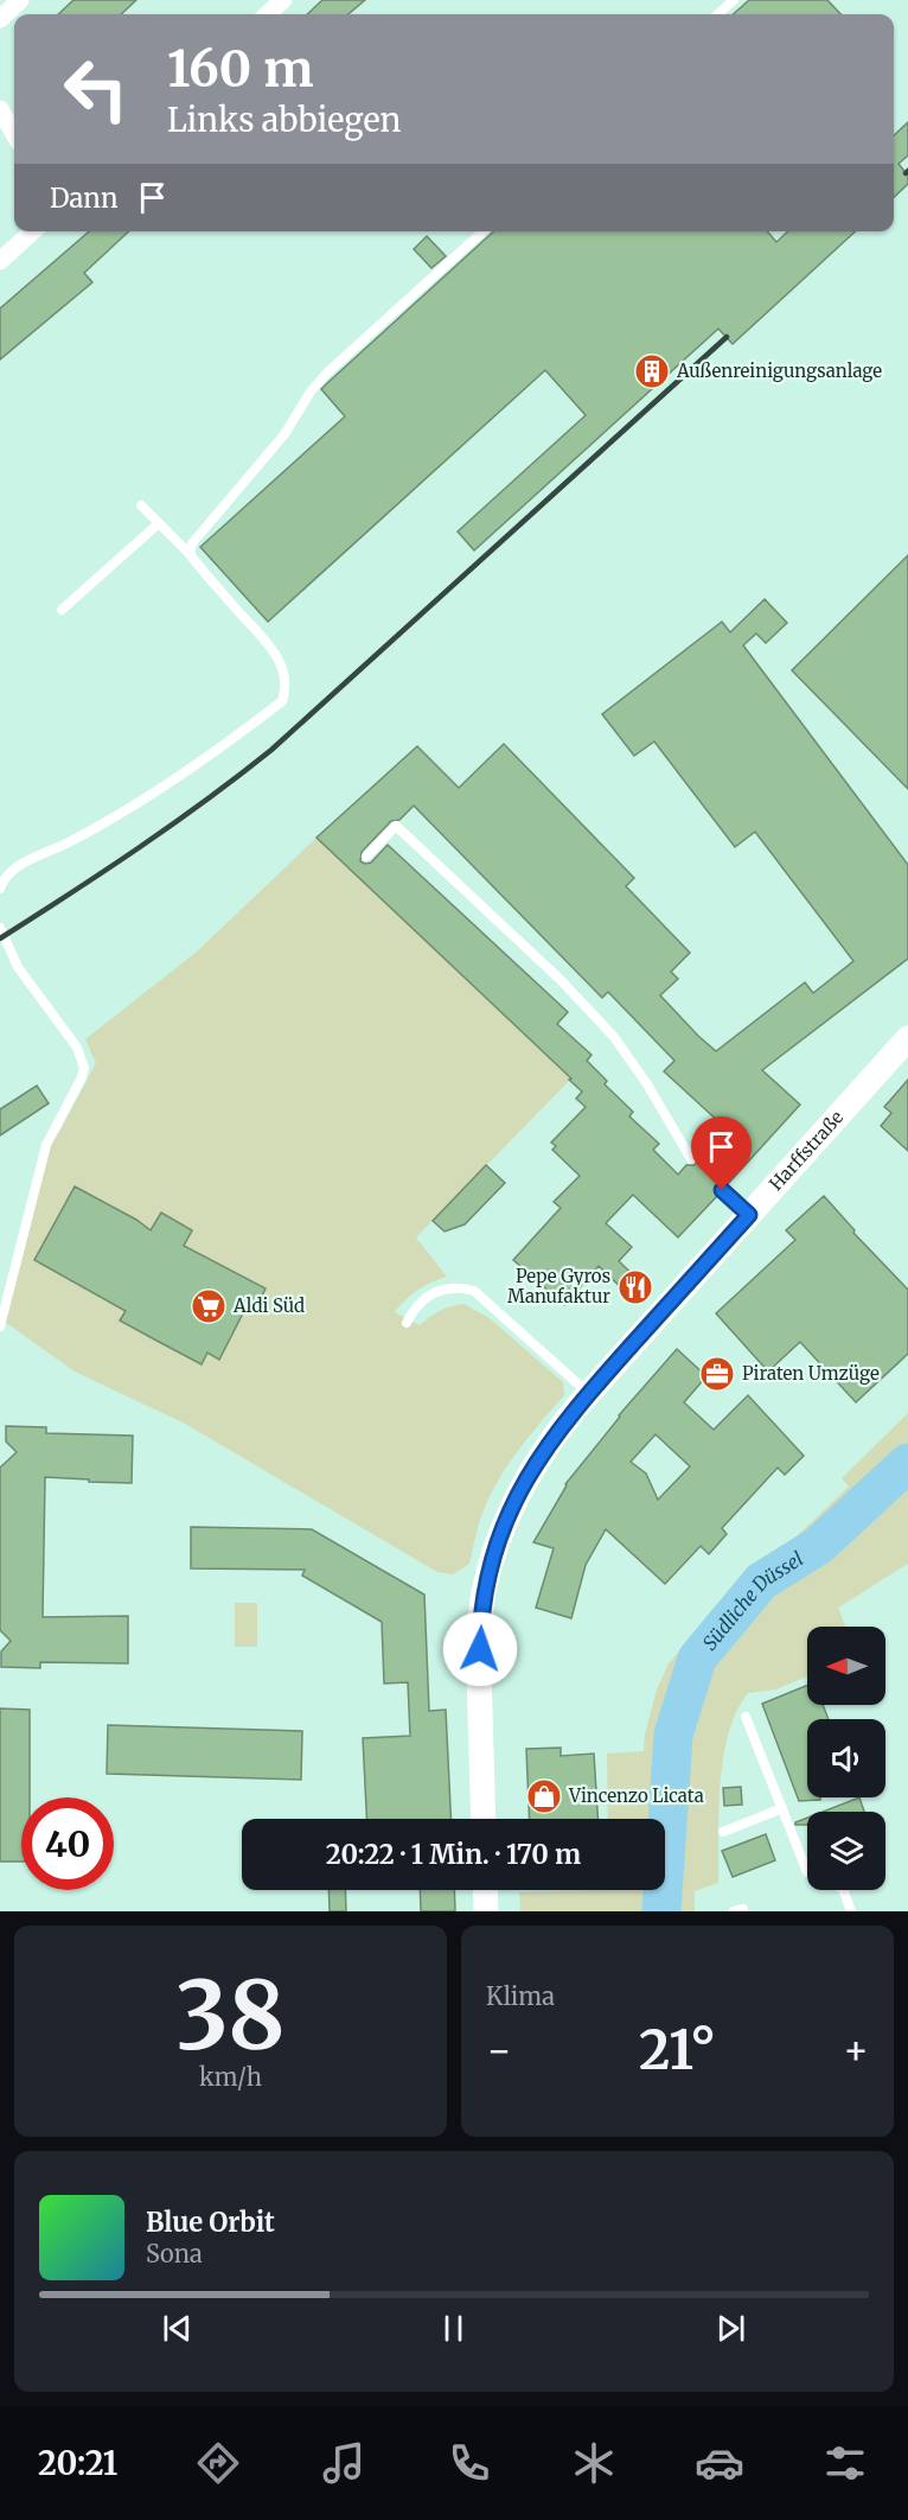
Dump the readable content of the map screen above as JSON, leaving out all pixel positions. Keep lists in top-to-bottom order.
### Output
{
  "streets": {
    "street": ["Harffstraße"]
  },
  "water": ["Südliche Düssel"],
  "places": {
    "building": ["Außenreinigungsanlage"],
    "restaurant": ["Pepe Gyros Manufaktur"],
    "supermarket": ["Aldi Süd"],
    "office": ["Piraten Umzüge"],
    "shop": ["Vincenzo Licata"]
  },
  "north": "left",
  "page": {
    "turn": ["160 m", "Links abbiegen"],
    "then": "Dann",
    "limit": "40",
    "trip": "20:22 · 1 Min. · 170 m",
    "tile": [
      ["38", "km/h"],
      "Klima"
    ],
    "heat": ["−", "21°", "+"],
    "song": ["Blue Orbit", "Sona"],
    "tabs": "20:21"
  }
}
